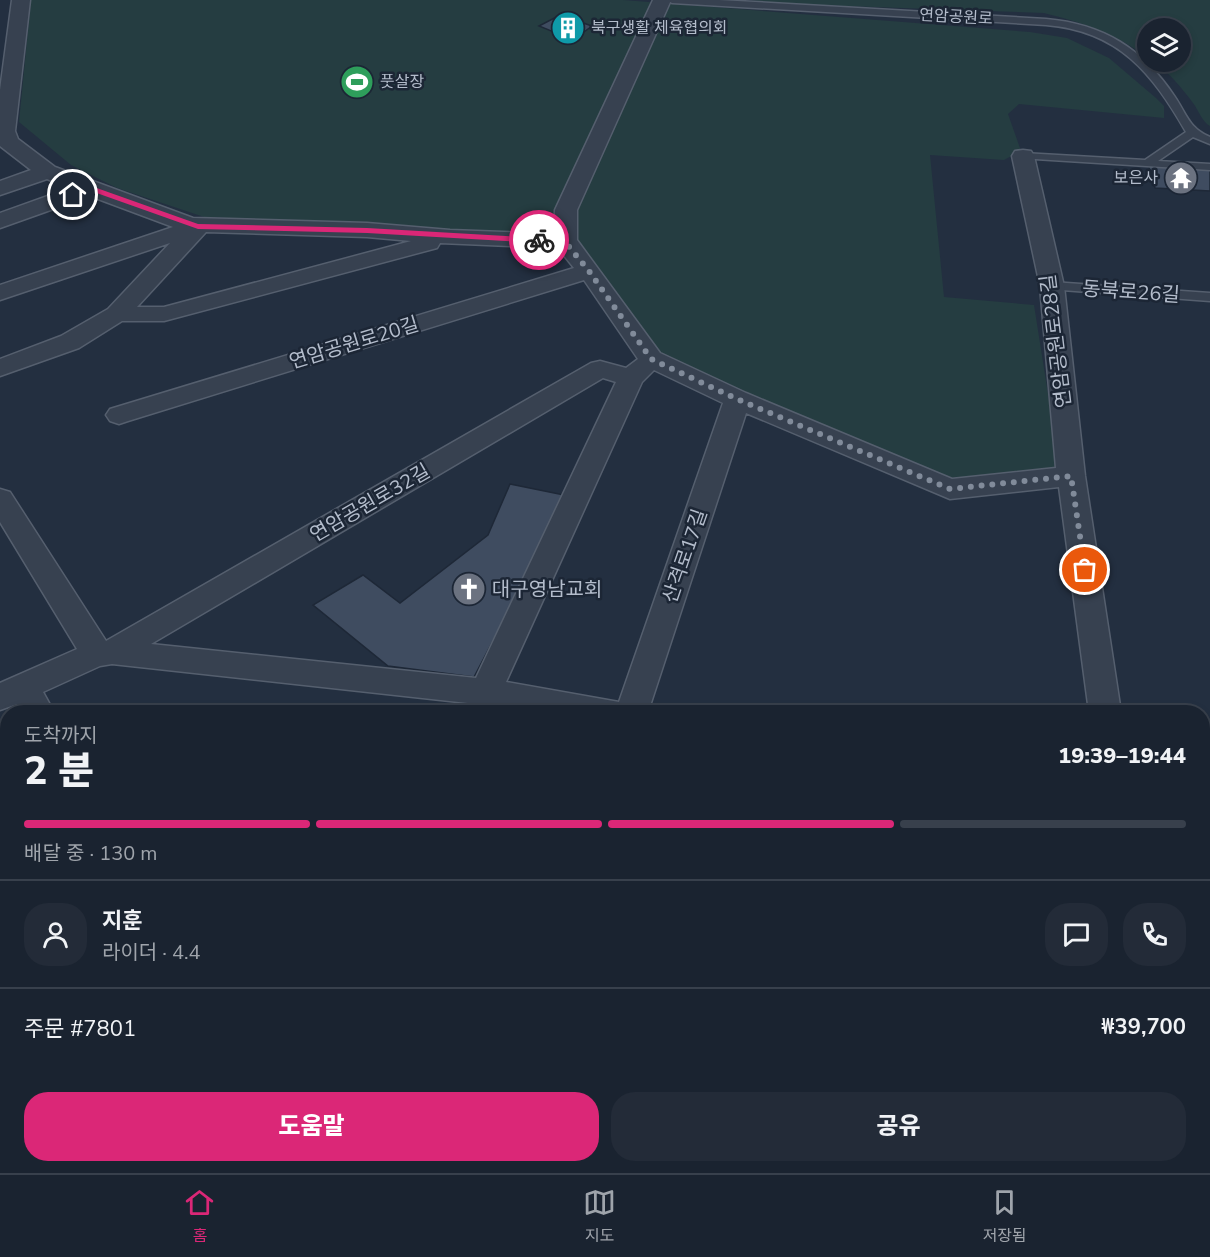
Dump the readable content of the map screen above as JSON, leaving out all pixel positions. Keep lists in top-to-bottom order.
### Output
{
  "streets": {
    "street": [
      "연암공원로28길",
      "연암공원로20길",
      "연암공원로32길",
      "산격로17길"
    ],
    "lane": ["연암공원로", "동북로26길"]
  },
  "crossings": [
    ["동북로26길", "연암공원로28길"]
  ],
  "places": {
    "building": ["북구생활 체육협의회"],
    "sports": ["풋살장"],
    "temple": ["보은사"],
    "church": ["대구영남교회"]
  },
  "page": {
    "heading": ["2 분", "도착까지", "19:39–19:44"],
    "panel": [
      "지훈",
      "라이더 · 4.4",
      "주문 #7801",
      "₩39,700"
    ],
    "bar": "배달 중 · 130 m",
    "buttons": ["도움말", "공유"],
    "tabs": ["홈", "지도", "저장됨"]
  }
}
